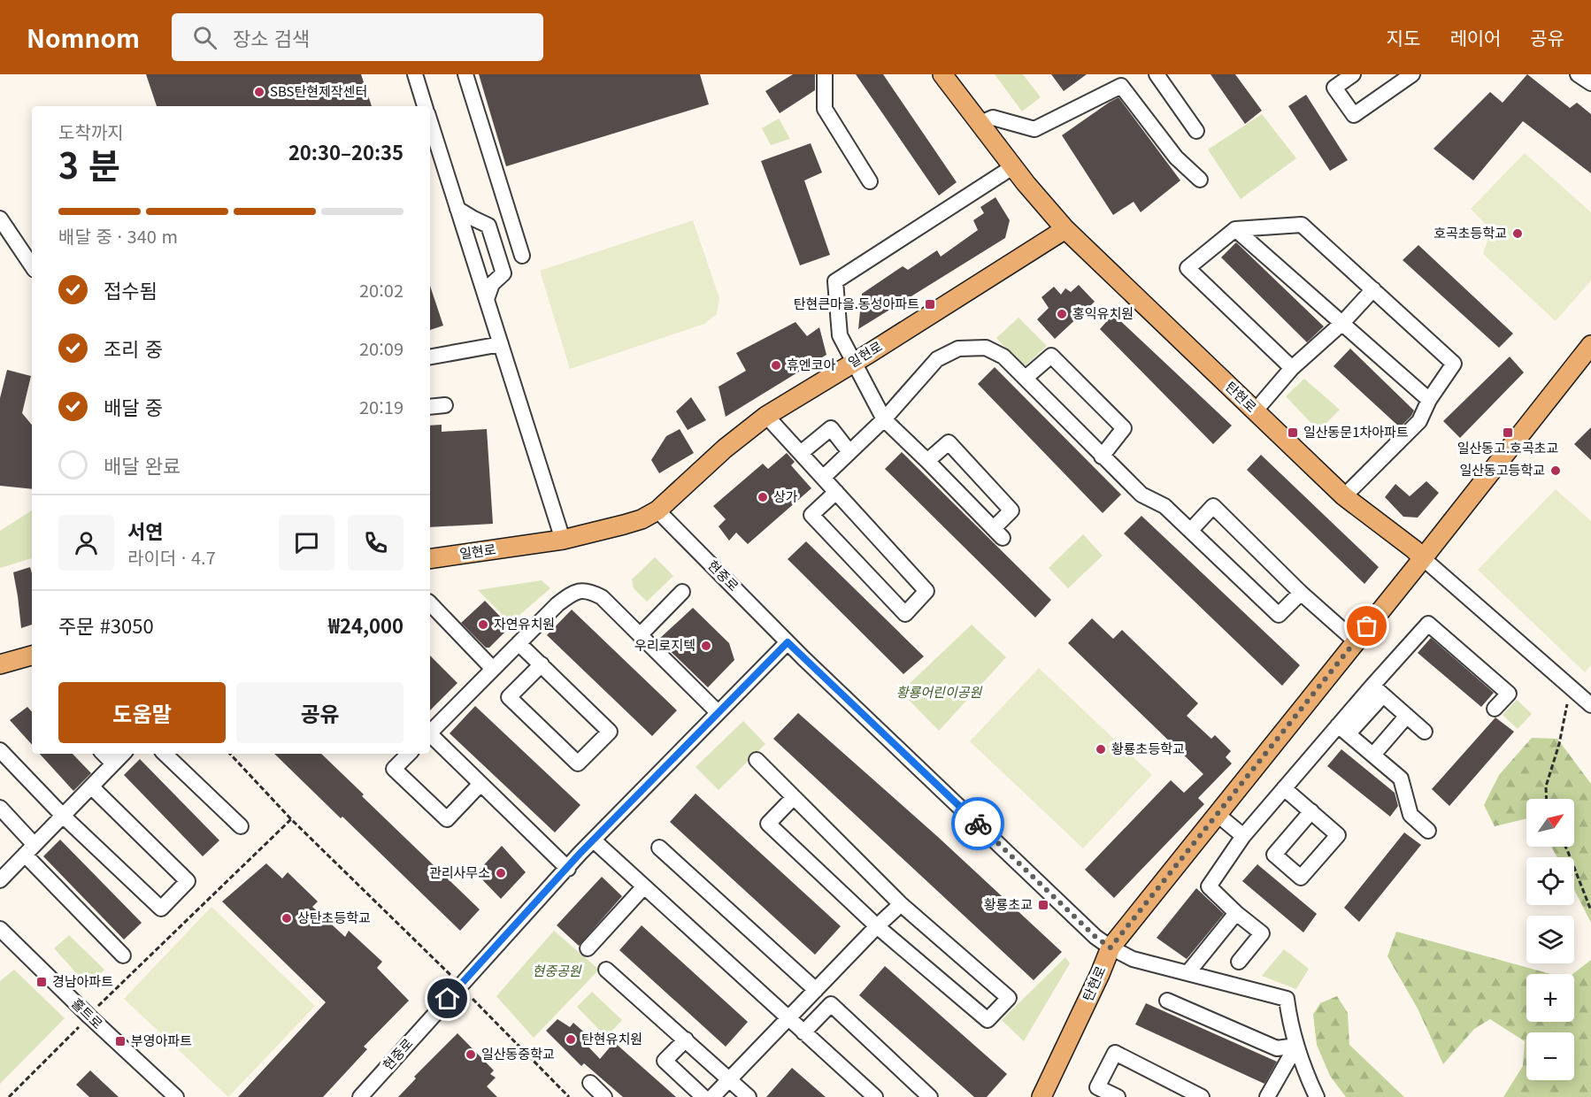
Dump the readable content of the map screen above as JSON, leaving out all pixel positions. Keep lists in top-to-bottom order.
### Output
{
  "streets": {
    "main road": ["일현로", "탄현로"],
    "street": ["현중로", "홀트로"]
  },
  "crossings": [
    ["일현로", "탄현로"],
    ["일현로", "현중로"],
    ["탄현로", "현중로"]
  ],
  "parks": ["황룡어린이공원", "현중공원"],
  "places": {
    "other": [
      "SBS탄현제작센터",
      "호곡초등학교",
      "홍익유치원",
      "휴엔코아",
      "일산동고등학교",
      "상가",
      "자연유치원",
      "우리로지텍",
      "황룡초등학교",
      "관리사무소",
      "상탄초등학교",
      "탄현유치원",
      "일산동중학교"
    ],
    "transit": [
      "탄현큰마을.동성아파트",
      "일산동문1차아파트",
      "일산동고.호곡초교",
      "황룡초교",
      "경남아파트",
      "부영아파트"
    ]
  },
  "north": "top right",
  "page": {
    "header": "Nomnom",
    "search": "장소 검색",
    "nav": ["지도", "레이어", "공유"],
    "heading": ["3 분", "도착까지", "20:30–20:35"],
    "panel": [
      "서연",
      "라이더 · 4.7",
      "주문 #3050",
      "₩24,000"
    ],
    "bar": "배달 중 · 340 m",
    "list": [
      ["접수됨", "20:02"],
      ["조리 중", "20:09"],
      ["배달 중", "20:19"],
      "배달 완료"
    ],
    "buttons": ["도움말", "공유"],
    "map_buttons": ["+", "−"]
  }
}
